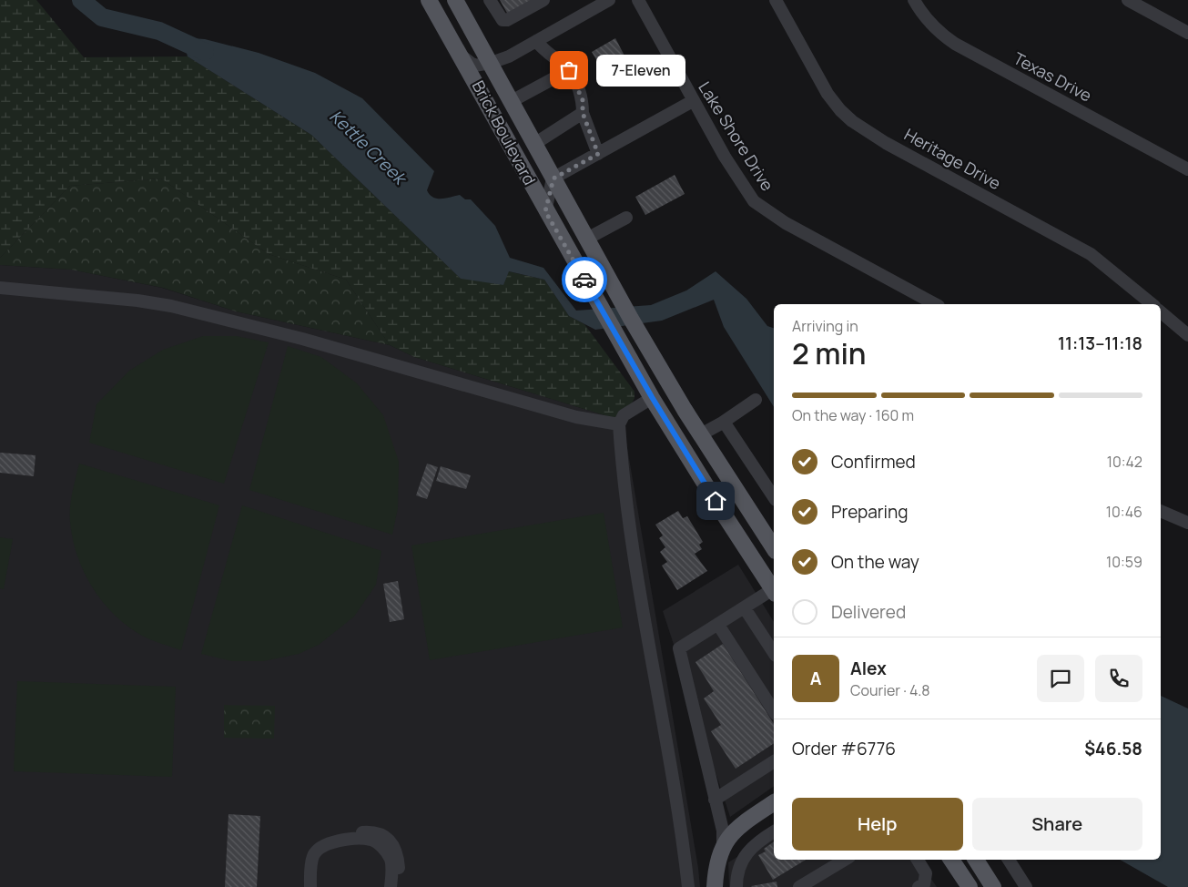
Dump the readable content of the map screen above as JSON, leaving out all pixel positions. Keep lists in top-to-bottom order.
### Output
{
  "streets": {
    "main road": ["Brick Boulevard"],
    "street": ["Texas Drive", "Lake Shore Drive", "Heritage Drive"]
  },
  "water": ["Kettle Creek"],
  "places": ["7-Eleven"],
  "page": {
    "bubble": "7-Eleven",
    "heading": ["2 min", "Arriving in", "11:13–11:18"],
    "panel": [
      "Alex",
      "Courier · 4.8",
      "Order #6776",
      "$46.58"
    ],
    "bar": "On the way · 160 m",
    "list": [
      ["Confirmed", "10:42"],
      ["Preparing", "10:46"],
      ["On the way", "10:59"],
      "Delivered"
    ],
    "round": "A",
    "buttons": ["Help", "Share"]
  }
}
